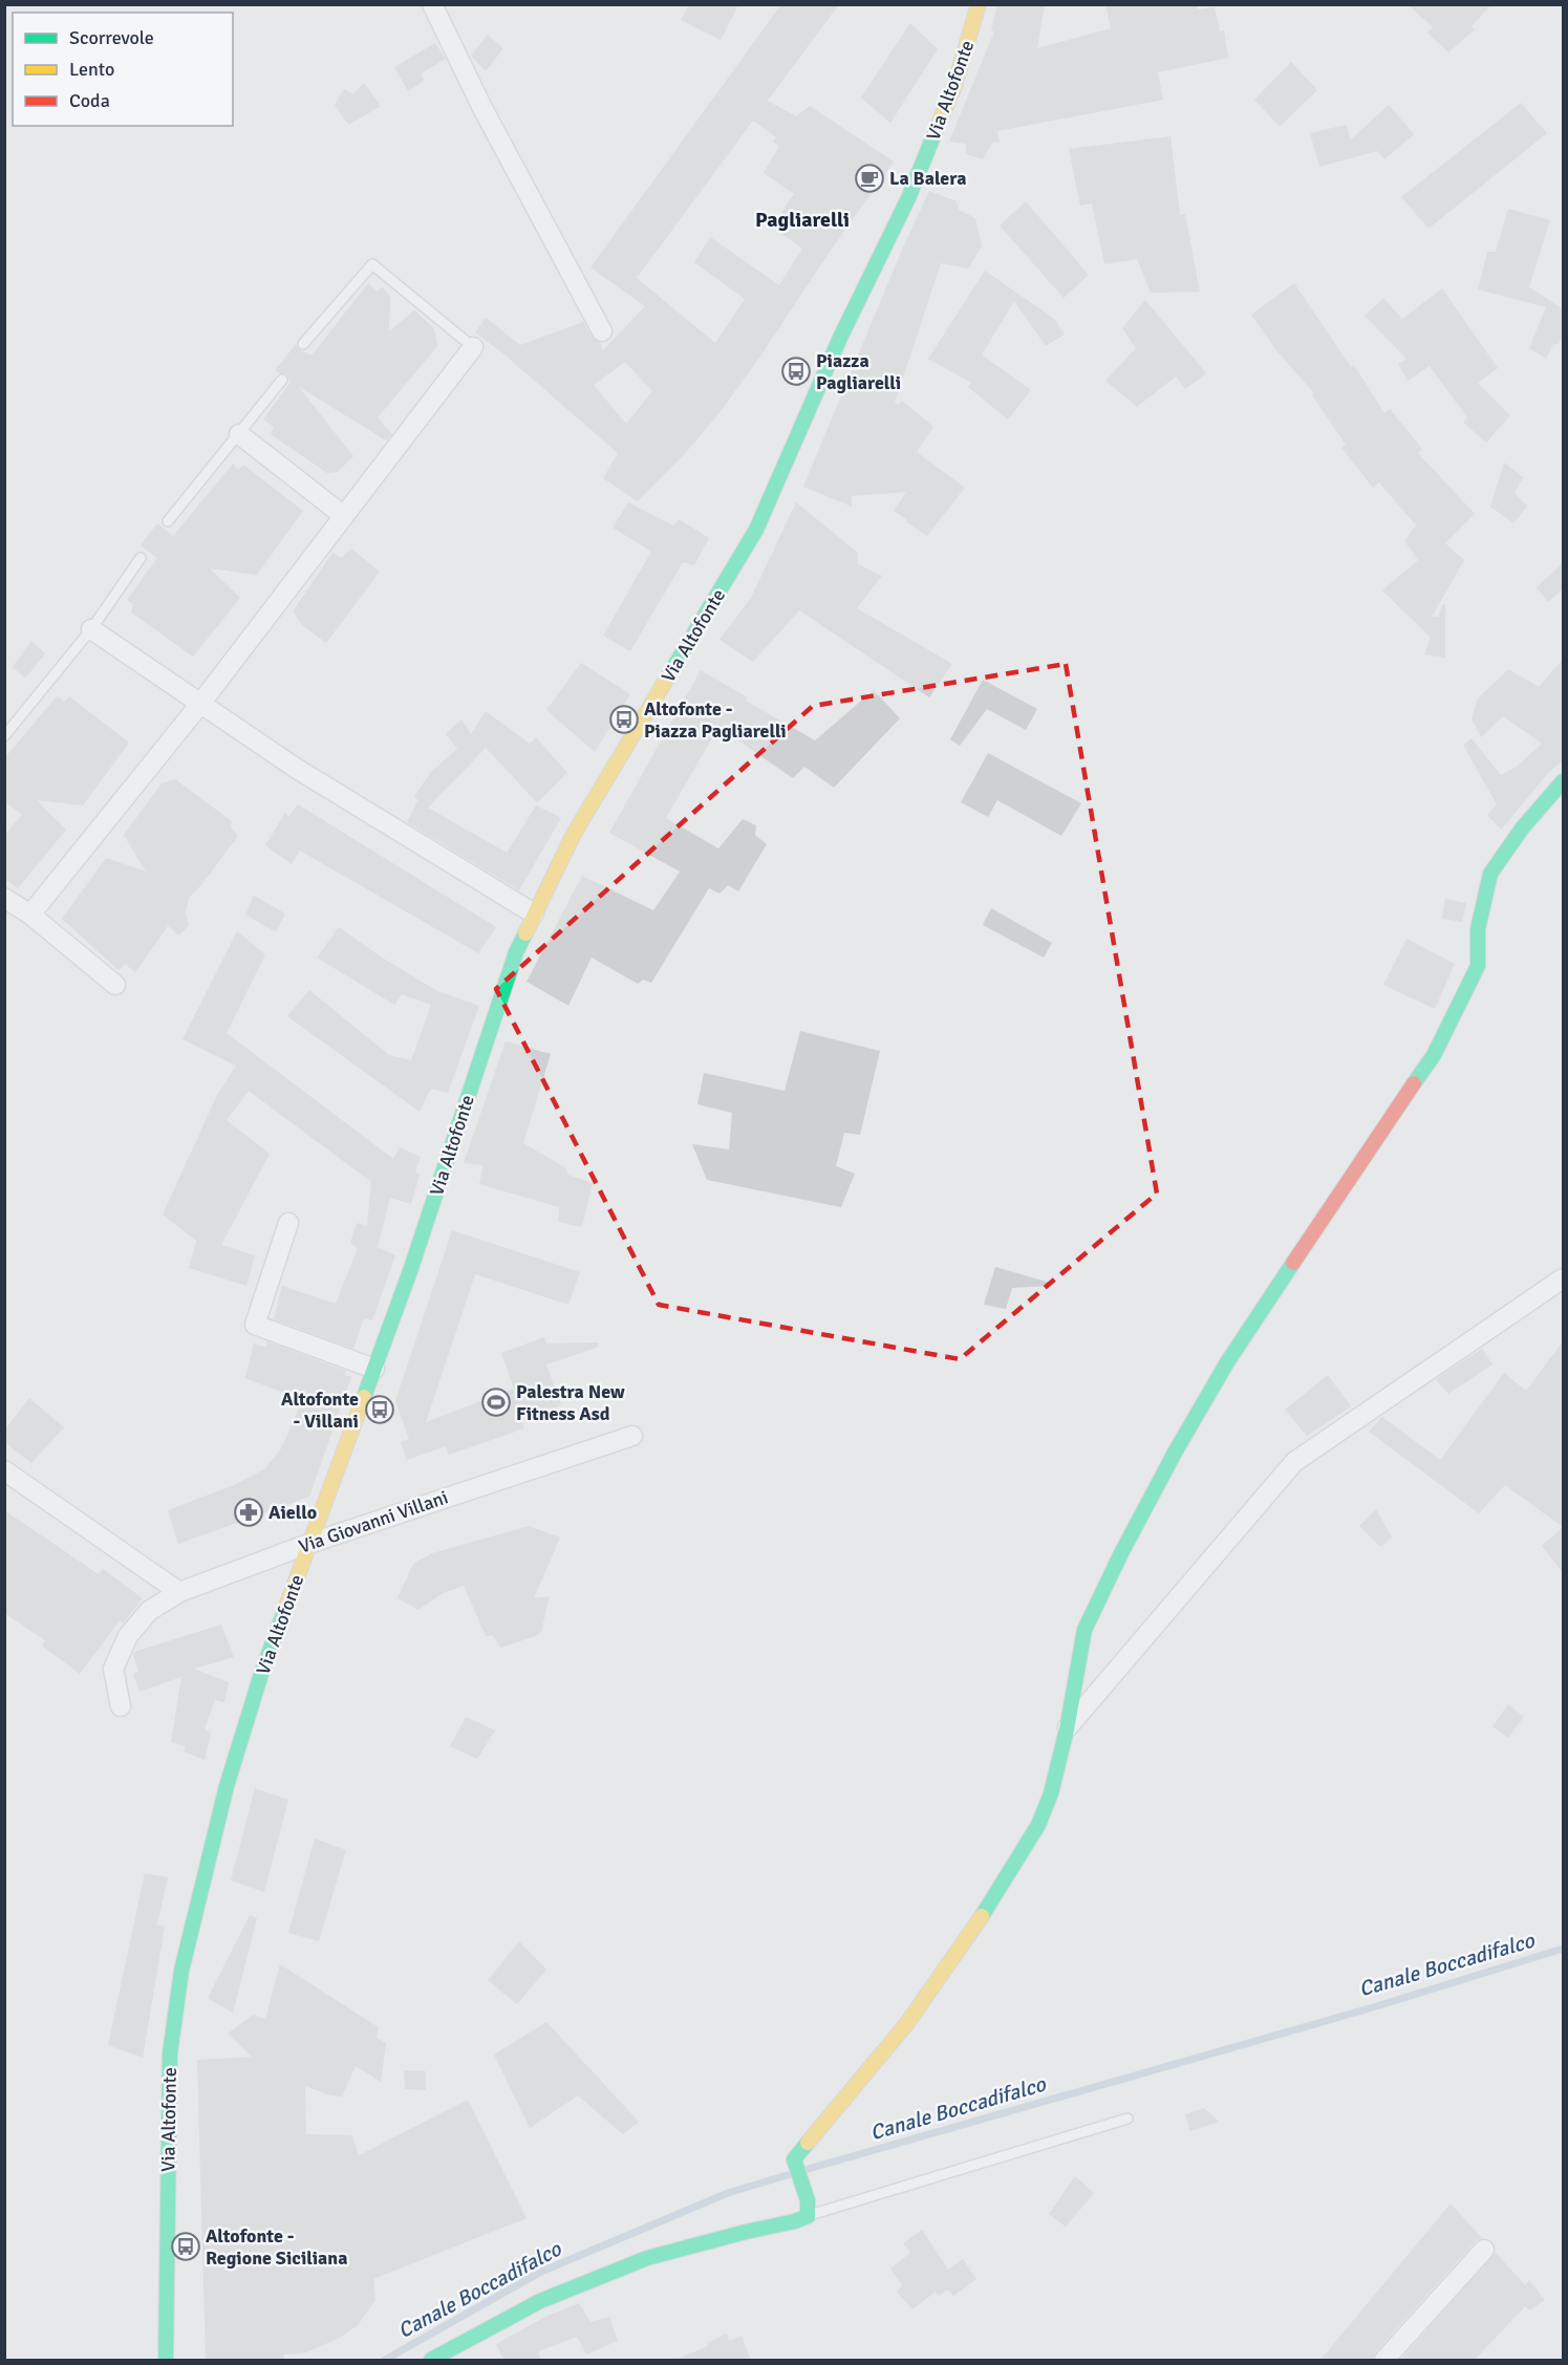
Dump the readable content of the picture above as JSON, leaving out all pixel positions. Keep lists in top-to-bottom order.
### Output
{
  "streets": {
    "street": ["Via Altofonte", "Via Giovanni Villani"]
  },
  "crossings": [
    ["Via Altofonte", "Via Giovanni Villani"]
  ],
  "districts": ["Pagliarelli"],
  "water": ["Canale Boccadifalco"],
  "places": {
    "cafe": ["La Balera"],
    "bus stop": [
      "Piazza Pagliarelli",
      "Altofonte - Piazza Pagliarelli",
      "Altofonte - Villani",
      "Altofonte - Regione Siciliana"
    ],
    "sports": ["Palestra New Fitness Asd"],
    "pharmacy": ["Aiello"]
  },
  "legend": ["Scorrevole", "Lento", "Coda"]
}
